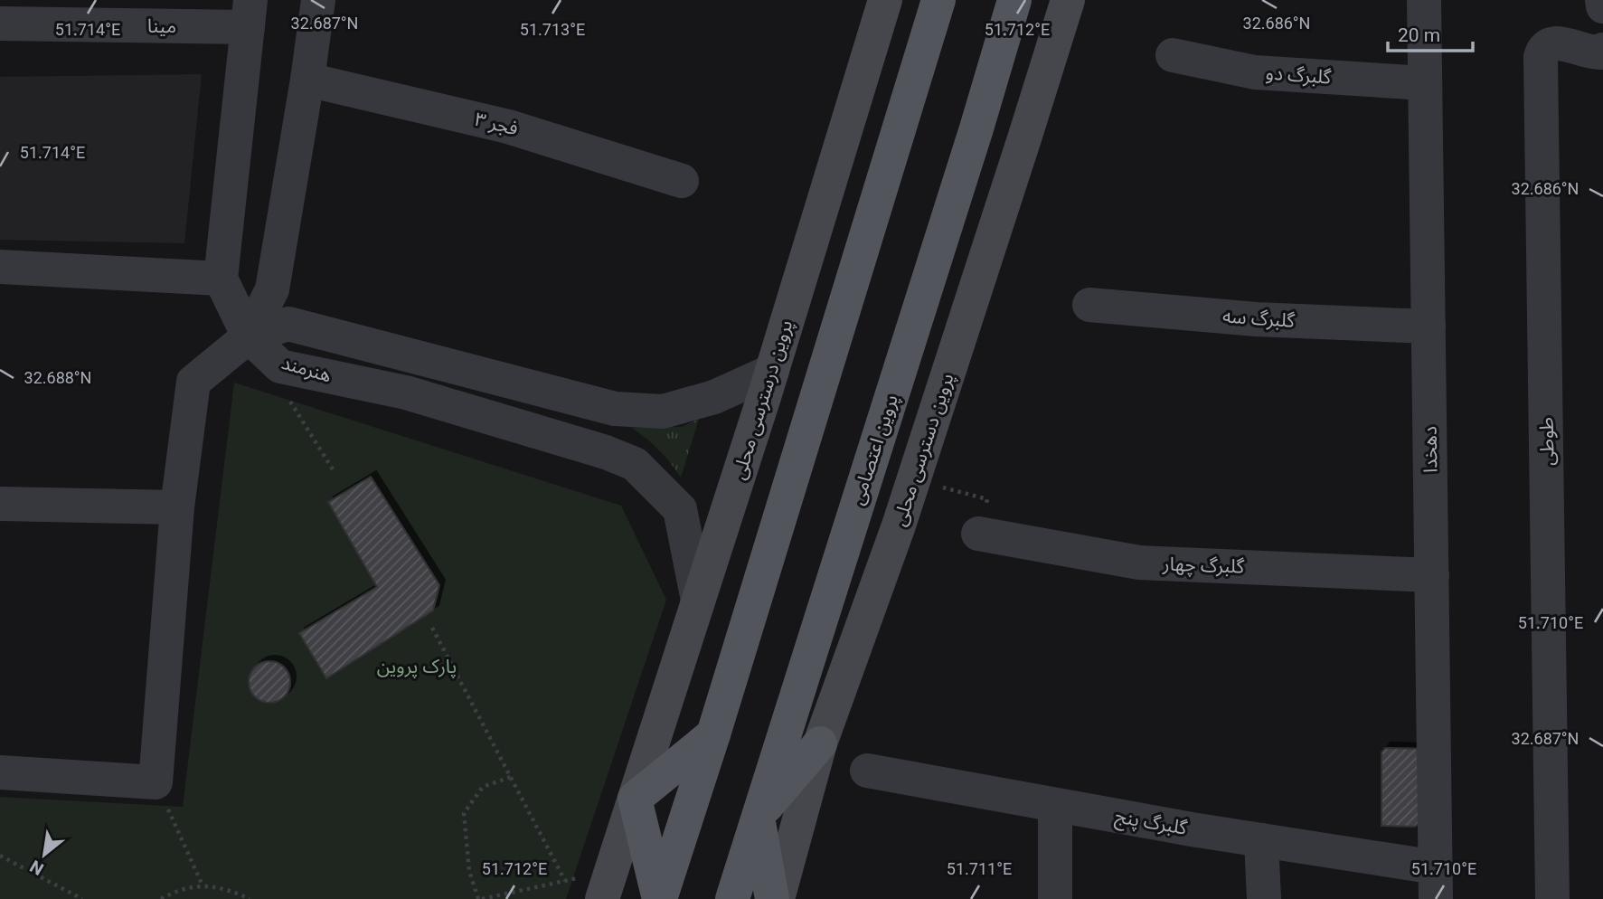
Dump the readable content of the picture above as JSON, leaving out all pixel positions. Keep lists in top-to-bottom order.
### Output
{
  "streets": {
    "main road": ["پروین درسترسی محلی", "پروین اعتصامی", "پروین دسترسی محلی"],
    "street": [
      "مینا",
      "گلبرگ دو",
      "فجر ۳",
      "گلبرگ سه",
      "هنرمند",
      "طوطی",
      "دهخدا",
      "گلبرگ چهار",
      "گلبرگ پنج"
    ]
  },
  "crossings": [
    ["گلبرگ دو", "دهخدا"],
    ["گلبرگ سه", "دهخدا"],
    ["هنرمند", "پروین درسترسی محلی"],
    ["دهخدا", "گلبرگ چهار"],
    ["دهخدا", "گلبرگ پنج"]
  ],
  "parks": ["پارک پروین"],
  "scale_bar": "20 m",
  "north": "bottom left",
  "coordinates": [
    "32.687°N",
    "32.686°N",
    "51.714°E",
    "51.713°E",
    "51.712°E",
    "32.688°N",
    "51.710°E",
    "51.711°E"
  ]
}
